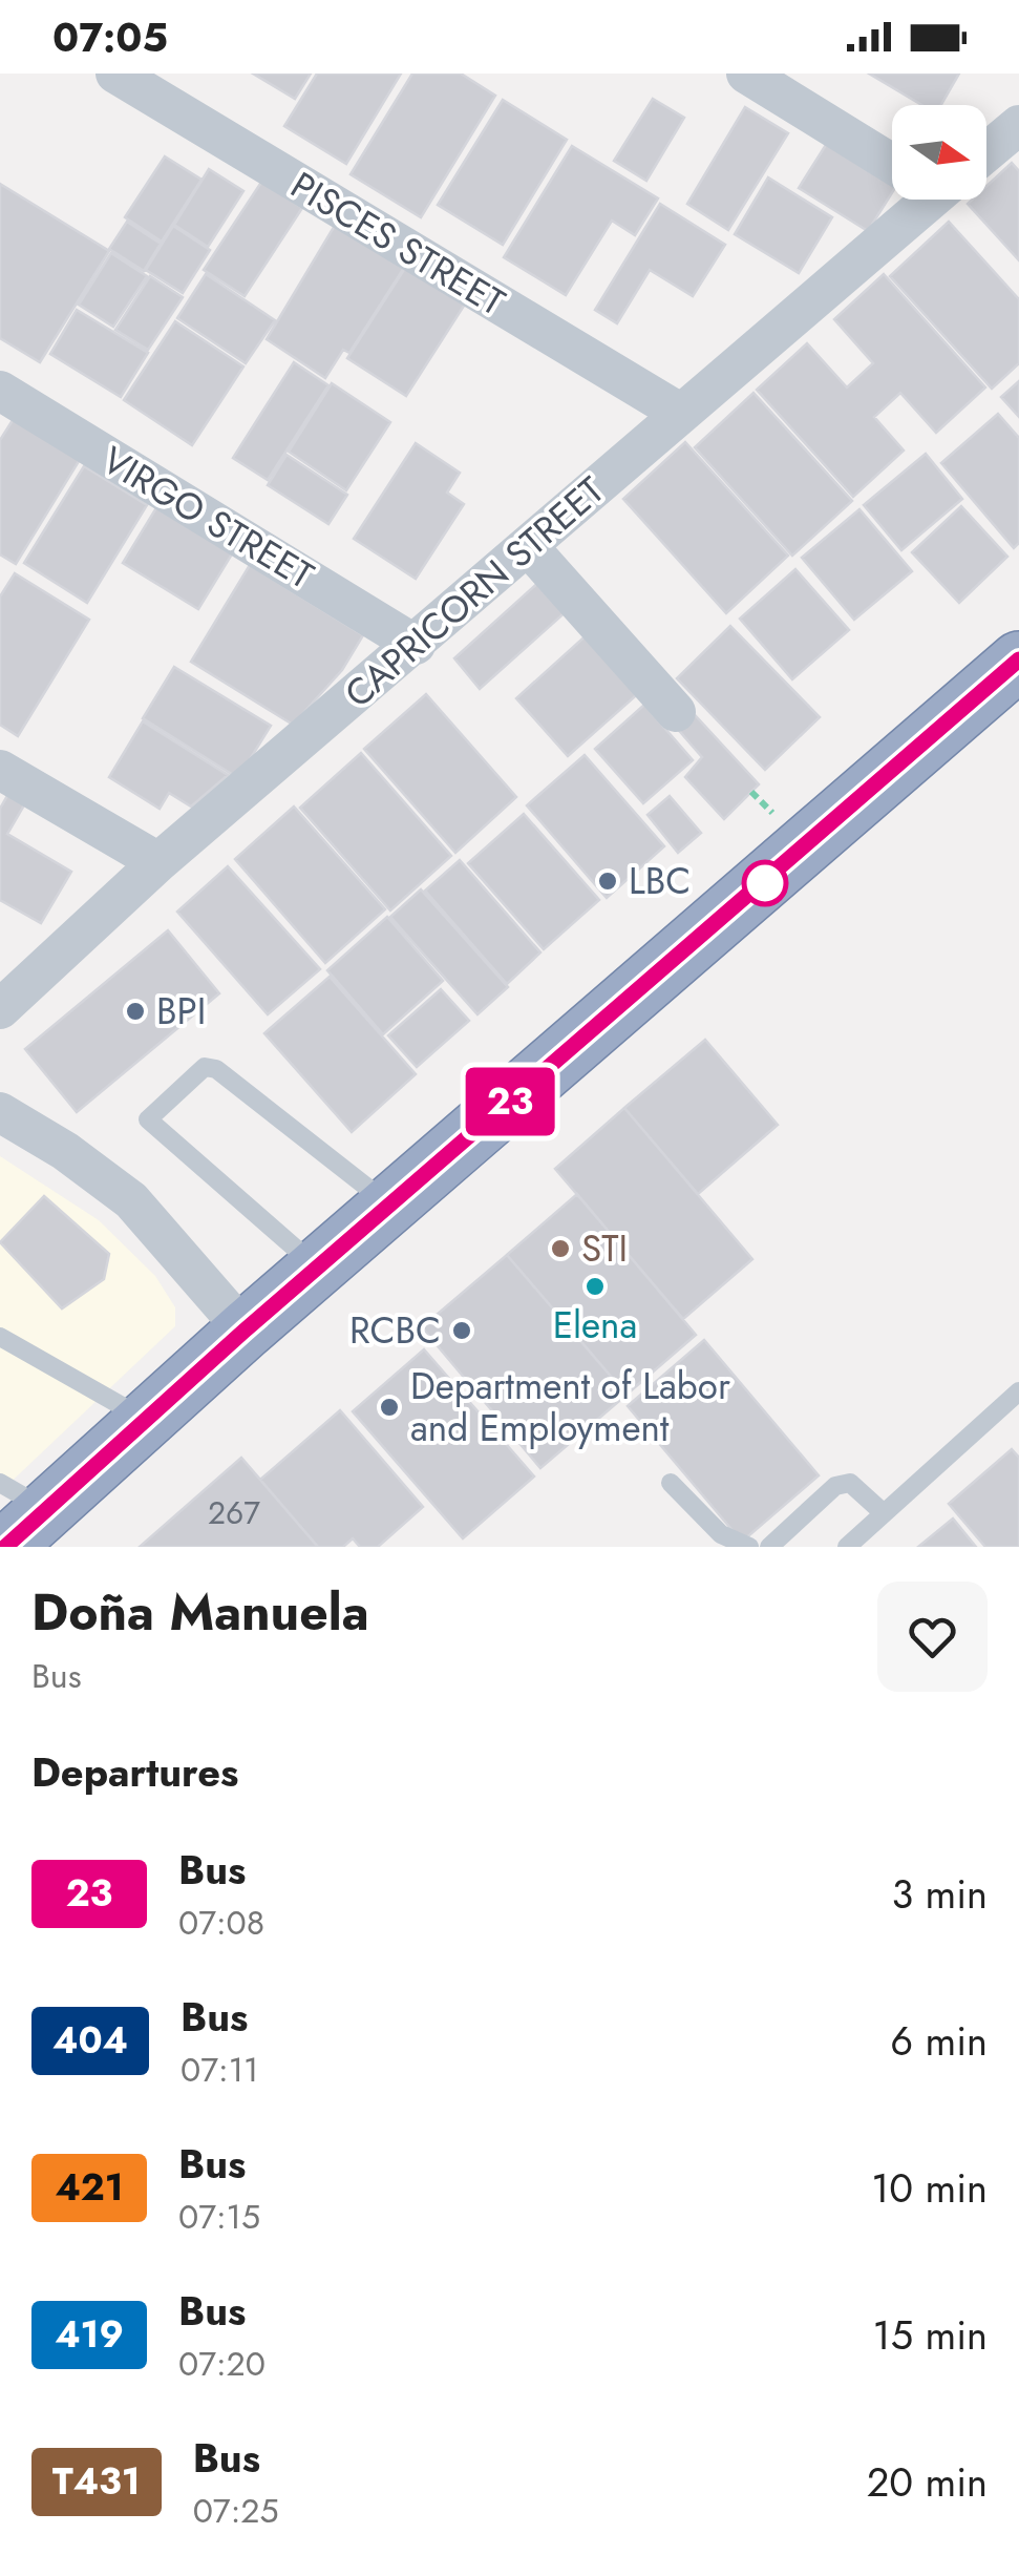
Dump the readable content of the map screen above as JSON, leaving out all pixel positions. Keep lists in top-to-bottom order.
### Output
{
  "streets": {
    "street": ["PISCES STREET", "VIRGO STREET", "CAPRICORN STREET"]
  },
  "crossings": [
    ["PISCES STREET", "CAPRICORN STREET"],
    ["VIRGO STREET", "CAPRICORN STREET"]
  ],
  "places": [
    "LBC",
    "BPI",
    "STI",
    "Elena",
    "RCBC",
    "Department of Labor and Employment"
  ],
  "lines": ["bus line 23"],
  "house_numbers": ["267"],
  "north": "right",
  "page": {
    "status": "07:05",
    "on_map": "23",
    "heading": [
      ["Doña Manuela", "Bus"],
      "Departures"
    ],
    "list": [
      {
        "mark": "23",
        "name": "Bus",
        "note": "07:08",
        "value": "3 min"
      },
      {
        "mark": "404",
        "name": "Bus",
        "note": "07:11",
        "value": "6 min"
      },
      {
        "mark": "421",
        "name": "Bus",
        "note": "07:15",
        "value": "10 min"
      },
      {
        "mark": "419",
        "name": "Bus",
        "note": "07:20",
        "value": "15 min"
      },
      {
        "mark": "T431",
        "name": "Bus",
        "note": "07:25",
        "value": "20 min"
      }
    ]
  }
}
